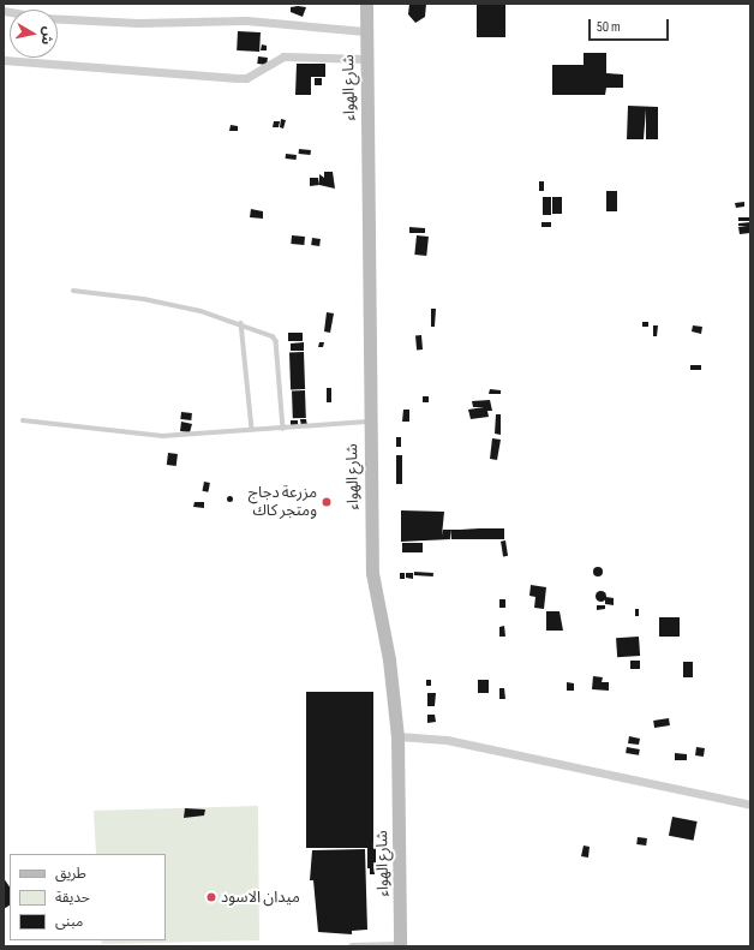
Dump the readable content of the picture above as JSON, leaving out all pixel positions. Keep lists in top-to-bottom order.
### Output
{
  "streets": {
    "street": ["شارع الهواء"]
  },
  "places": ["مزرعة دجاج ومتجر كاك", "ميدان الاسود"],
  "legend": ["طريق", "حديقة", "مبنى"],
  "scale_bar": "50 m",
  "north": "right"
}
